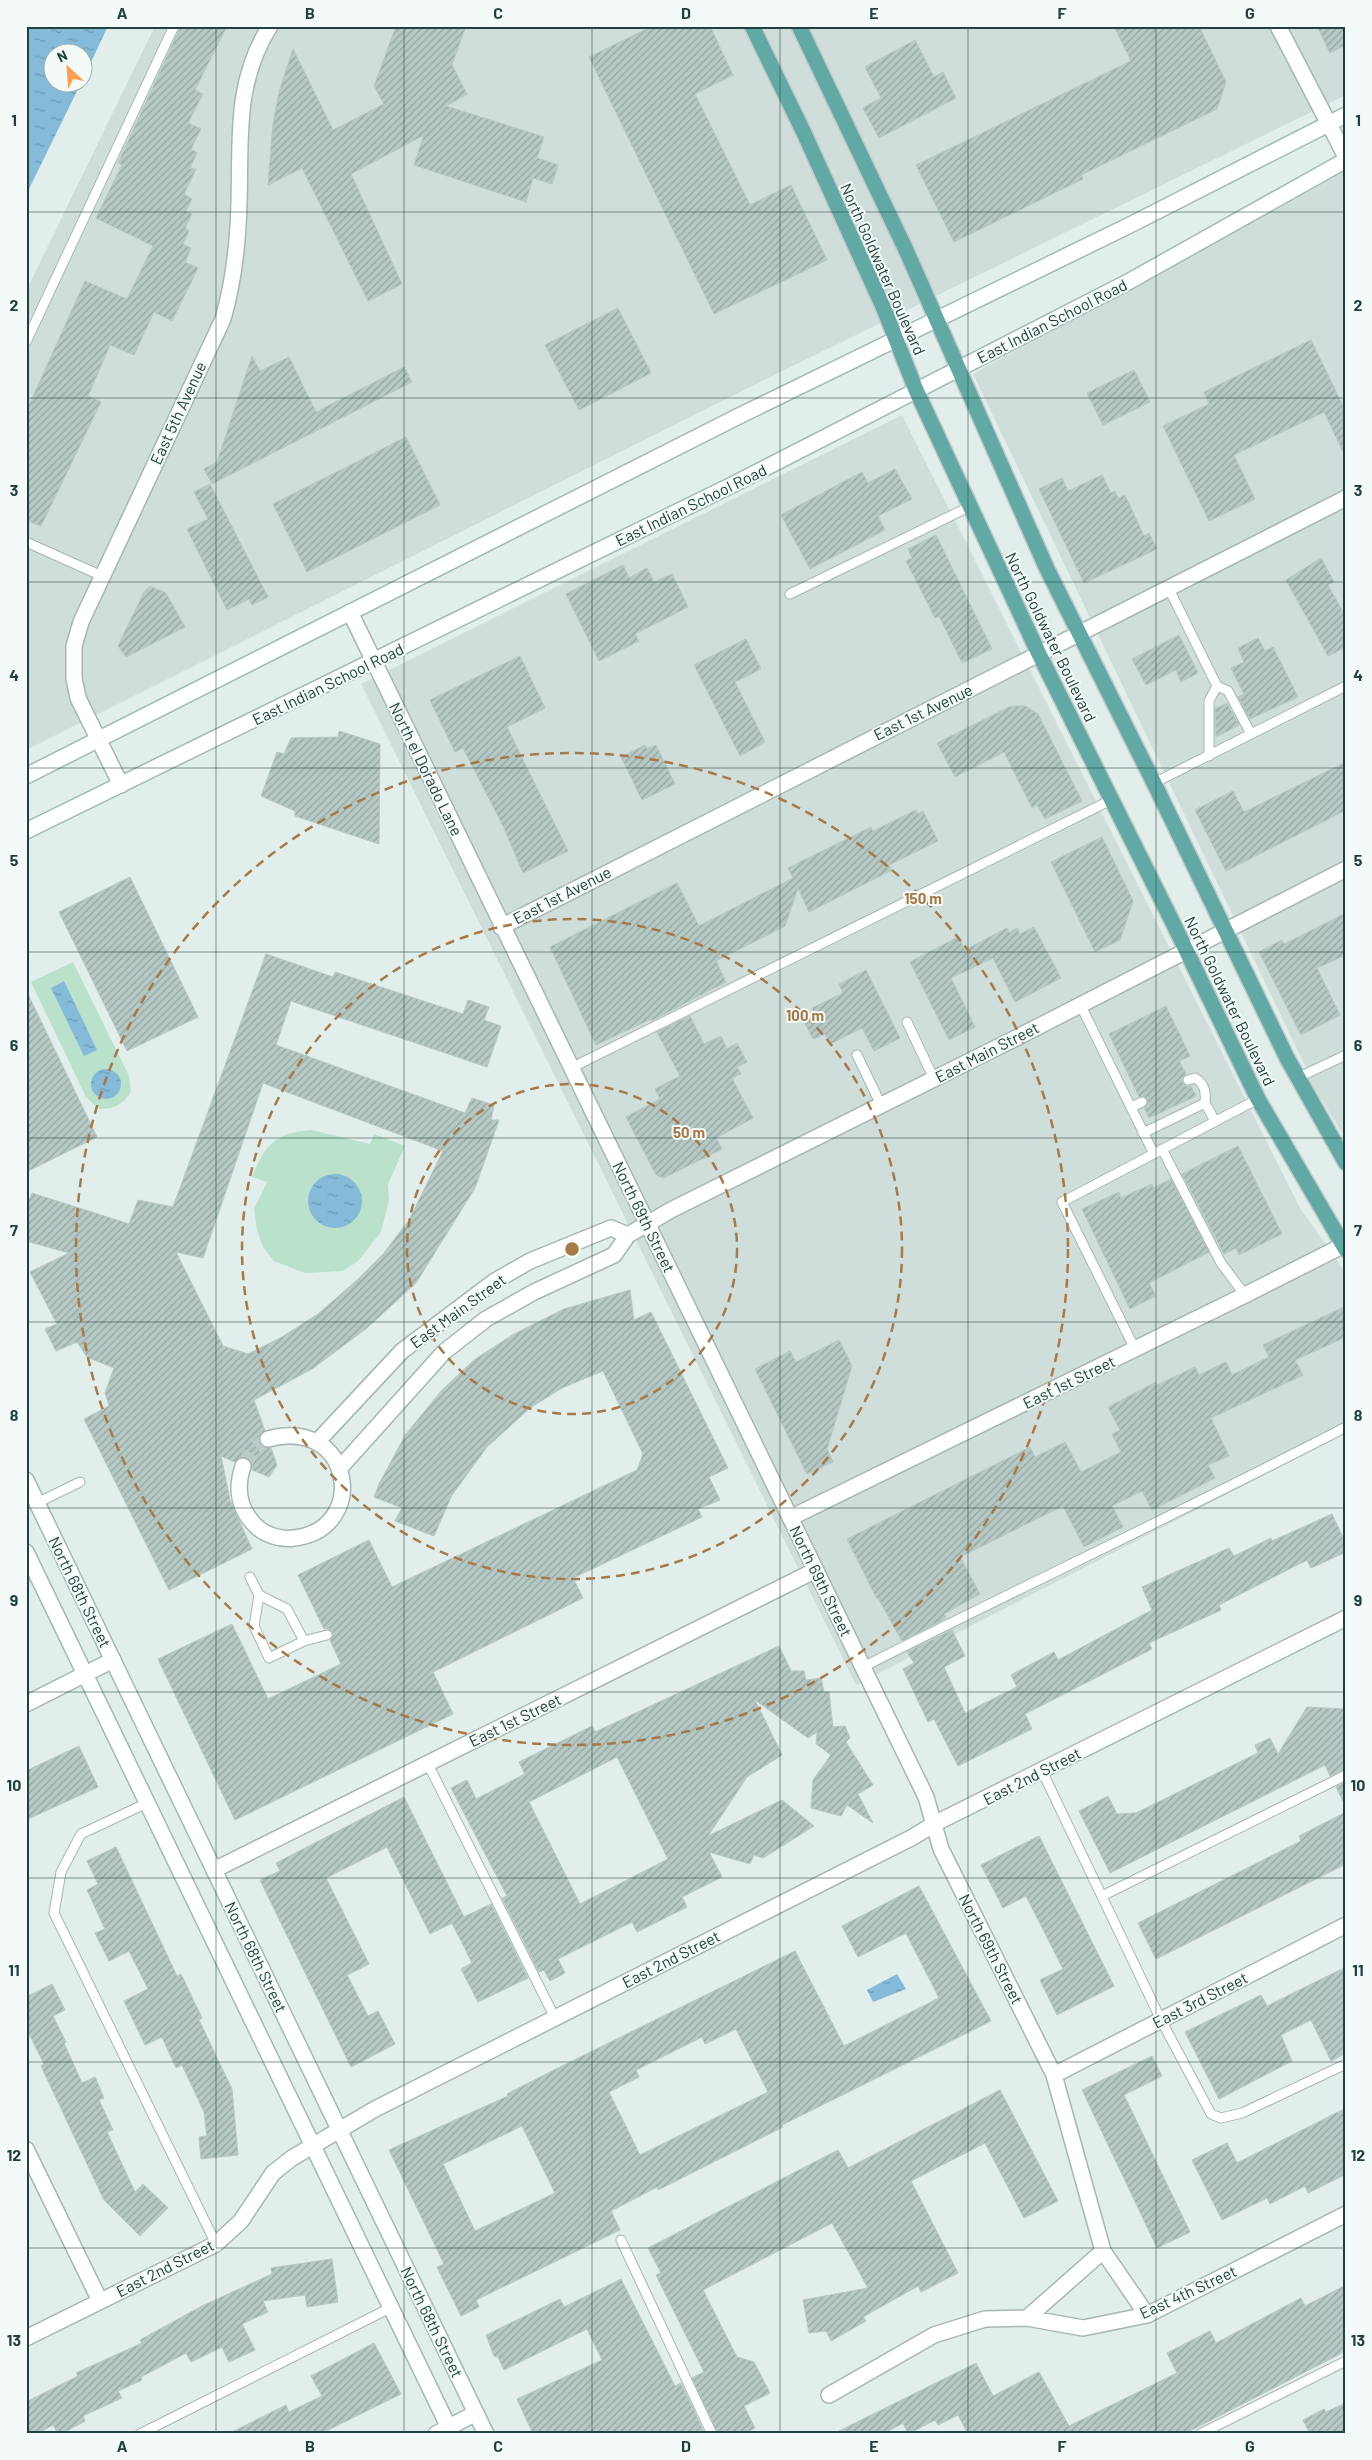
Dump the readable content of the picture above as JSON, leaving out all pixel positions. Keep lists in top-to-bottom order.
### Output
{
  "streets": {
    "main road": ["North Goldwater Boulevard"],
    "street": [
      "East Indian School Road",
      "East 5th Avenue",
      "East 1st Avenue",
      "North el Dorado Lane",
      "East Main Street",
      "North 69th Street",
      "East 1st Street",
      "North 68th Street",
      "East 2nd Street",
      "East 3rd Street",
      "East 4th Street"
    ]
  },
  "crossings": [
    ["North Goldwater Boulevard", "East Indian School Road"],
    ["North Goldwater Boulevard", "East 1st Avenue"],
    ["North Goldwater Boulevard", "East Main Street"],
    ["North Goldwater Boulevard", "East 1st Street"],
    ["East Indian School Road", "East 5th Avenue"],
    ["East Indian School Road", "North el Dorado Lane"],
    ["East 1st Avenue", "North el Dorado Lane"],
    ["East 1st Avenue", "North 69th Street"],
    ["North el Dorado Lane", "North 69th Street"],
    ["East Main Street", "North 69th Street"],
    ["North 69th Street", "East 1st Street"],
    ["North 69th Street", "East 2nd Street"],
    ["North 69th Street", "East 3rd Street"],
    ["North 69th Street", "East 4th Street"],
    ["East 1st Street", "North 68th Street"],
    ["North 68th Street", "East 2nd Street"]
  ],
  "north": "top left",
  "grid": {
    "columns": [
      "A",
      "B",
      "C",
      "D",
      "E",
      "F",
      "G"
    ],
    "rows": [
      "1",
      "2",
      "3",
      "4",
      "5",
      "6",
      "7",
      "8",
      "9",
      "10",
      "11",
      "12",
      "13"
    ]
  },
  "rings": ["150 m", "100 m", "50 m"]
}
